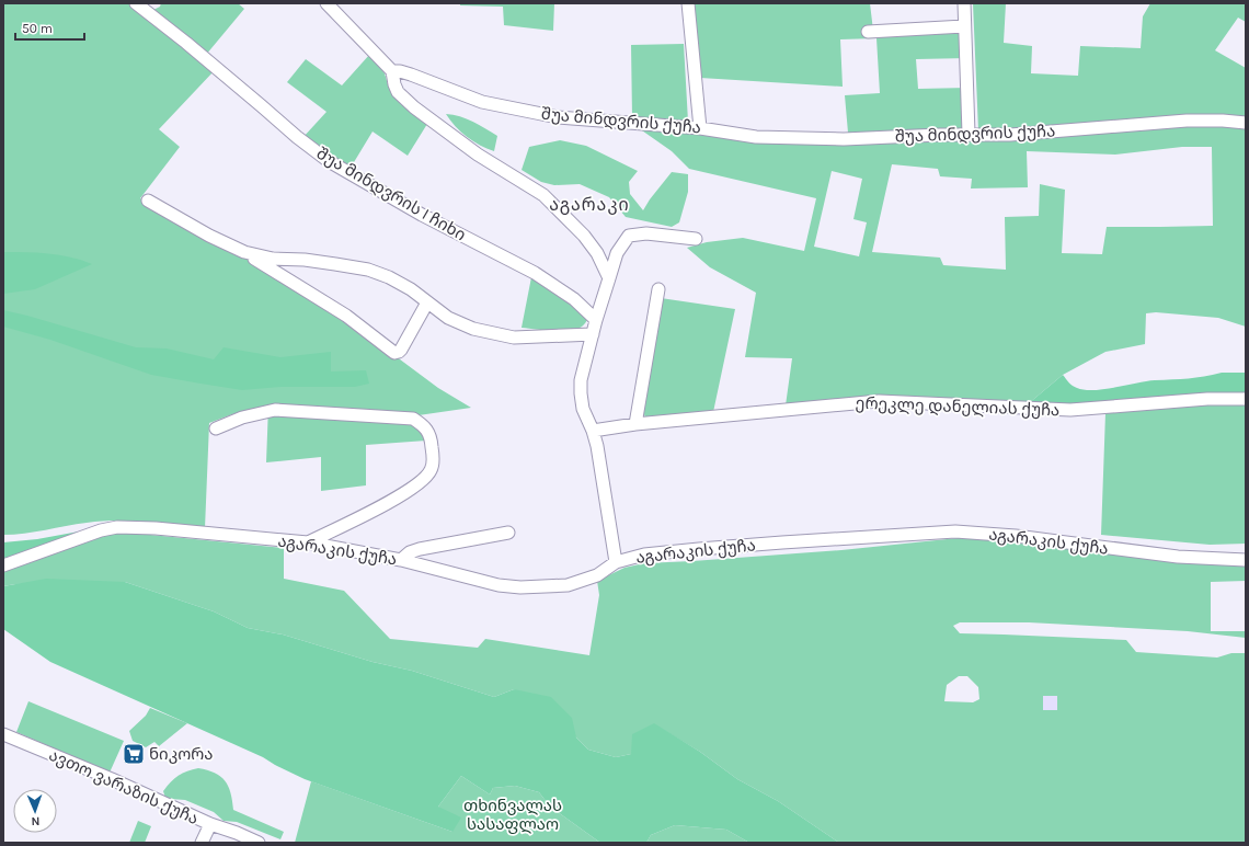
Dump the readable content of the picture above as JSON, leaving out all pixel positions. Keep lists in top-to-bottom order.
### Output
{
  "streets": {
    "street": [
      "შუა მინდვრის ქუჩა",
      "შუა მინდვრის I ჩიხი",
      "ერეკლე დანელიას ქუჩა",
      "აგარაკის ქუჩა",
      "ავთო ვარაზის ქუჩა"
    ]
  },
  "districts": ["აგარაკი"],
  "parks": ["თხინვალას სასაფლაო"],
  "places": {
    "supermarket": ["ნიკორა"]
  },
  "scale_bar": "50 m",
  "north": "bottom"
}
